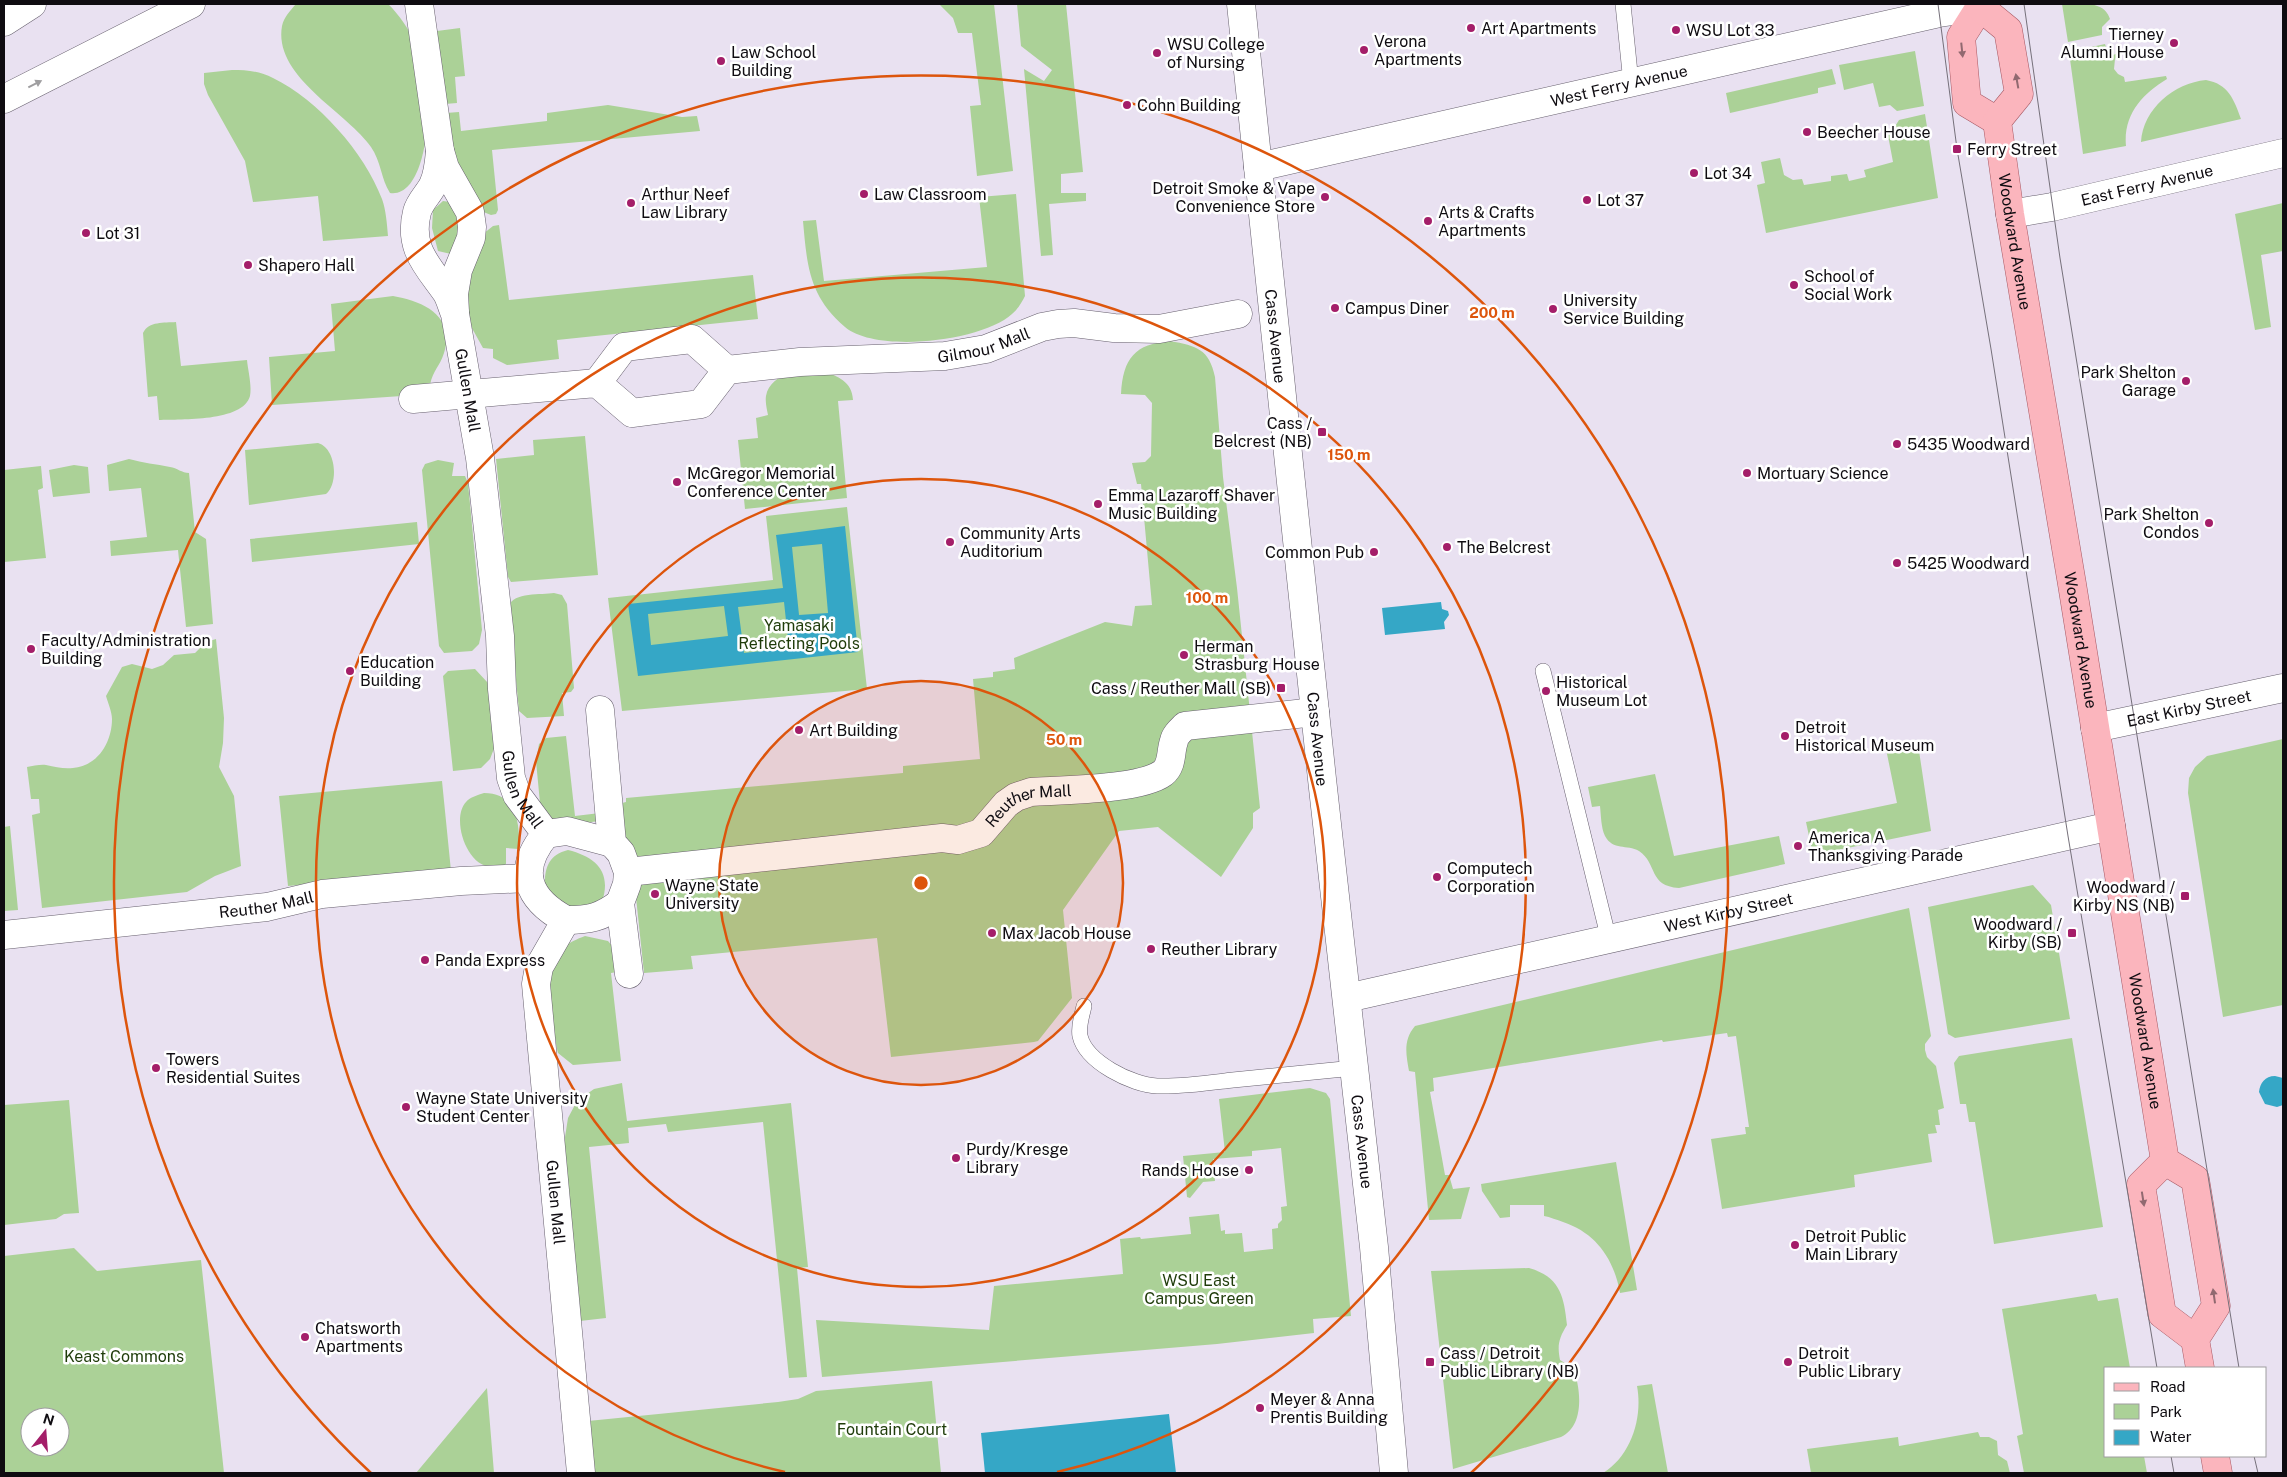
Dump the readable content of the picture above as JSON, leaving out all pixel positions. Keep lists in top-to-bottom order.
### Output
{
  "streets": {
    "main road": ["Woodward Avenue"],
    "street": [
      "West Ferry Avenue",
      "East Ferry Avenue",
      "Cass Avenue",
      "Gilmour Mall",
      "Gullen Mall",
      "East Kirby Street",
      "Reuther Mall",
      "West Kirby Street"
    ]
  },
  "crossings": [
    ["West Ferry Avenue", "Cass Avenue"],
    ["East Ferry Avenue", "Woodward Avenue"],
    ["Woodward Avenue", "East Kirby Street"],
    ["Woodward Avenue", "West Kirby Street"],
    ["Cass Avenue", "Reuther Mall"],
    ["Cass Avenue", "West Kirby Street"],
    ["Gullen Mall", "Reuther Mall"]
  ],
  "parks": [
    "Yamasaki Reflecting Pools",
    "WSU East Campus Green",
    "Keast Commons",
    "Fountain Court"
  ],
  "places": {
    "other": [
      "Art Apartments",
      "WSU Lot 33",
      "Tierney Alumni House",
      "Verona Apartments",
      "WSU College of Nursing",
      "Law School Building",
      "Cohn Building",
      "Beecher House",
      "Lot 34",
      "Law Classroom",
      "Detroit Smoke & Vape Convenience Store",
      "Lot 37",
      "Arthur Neef Law Library",
      "Arts & Crafts Apartments",
      "Lot 31",
      "Shapero Hall",
      "School of Social Work",
      "Campus Diner",
      "University Service Building",
      "Park Shelton Garage",
      "5435 Woodward",
      "Mortuary Science",
      "McGregor Memorial Conference Center",
      "Emma Lazaroff Shaver Music Building",
      "Park Shelton Condos",
      "Community Arts Auditorium",
      "The Belcrest",
      "Common Pub",
      "5425 Woodward",
      "Faculty/Administration Building",
      "Herman Strasburg House",
      "Education Building",
      "Historical Museum Lot",
      "Art Building",
      "Detroit Historical Museum",
      "America A Thanksgiving Parade",
      "Computech Corporation",
      "Wayne State University",
      "Max Jacob House",
      "Reuther Library",
      "Panda Express",
      "Towers Residential Suites",
      "Wayne State University Student Center",
      "Purdy/Kresge Library",
      "Rands House",
      "Detroit Public Main Library",
      "Chatsworth Apartments",
      "Detroit Public Library",
      "Meyer & Anna Prentis Building"
    ],
    "transit": [
      "Ferry Street",
      "Cass / Belcrest (NB)",
      "Cass / Reuther Mall (SB)",
      "Woodward / Kirby NS (NB)",
      "Woodward / Kirby (SB)",
      "Cass / Detroit Public Library (NB)"
    ]
  },
  "legend": ["Road", "Park", "Water"],
  "north": "top",
  "rings": [
    "200 m",
    "150 m",
    "100 m",
    "50 m"
  ]
}
